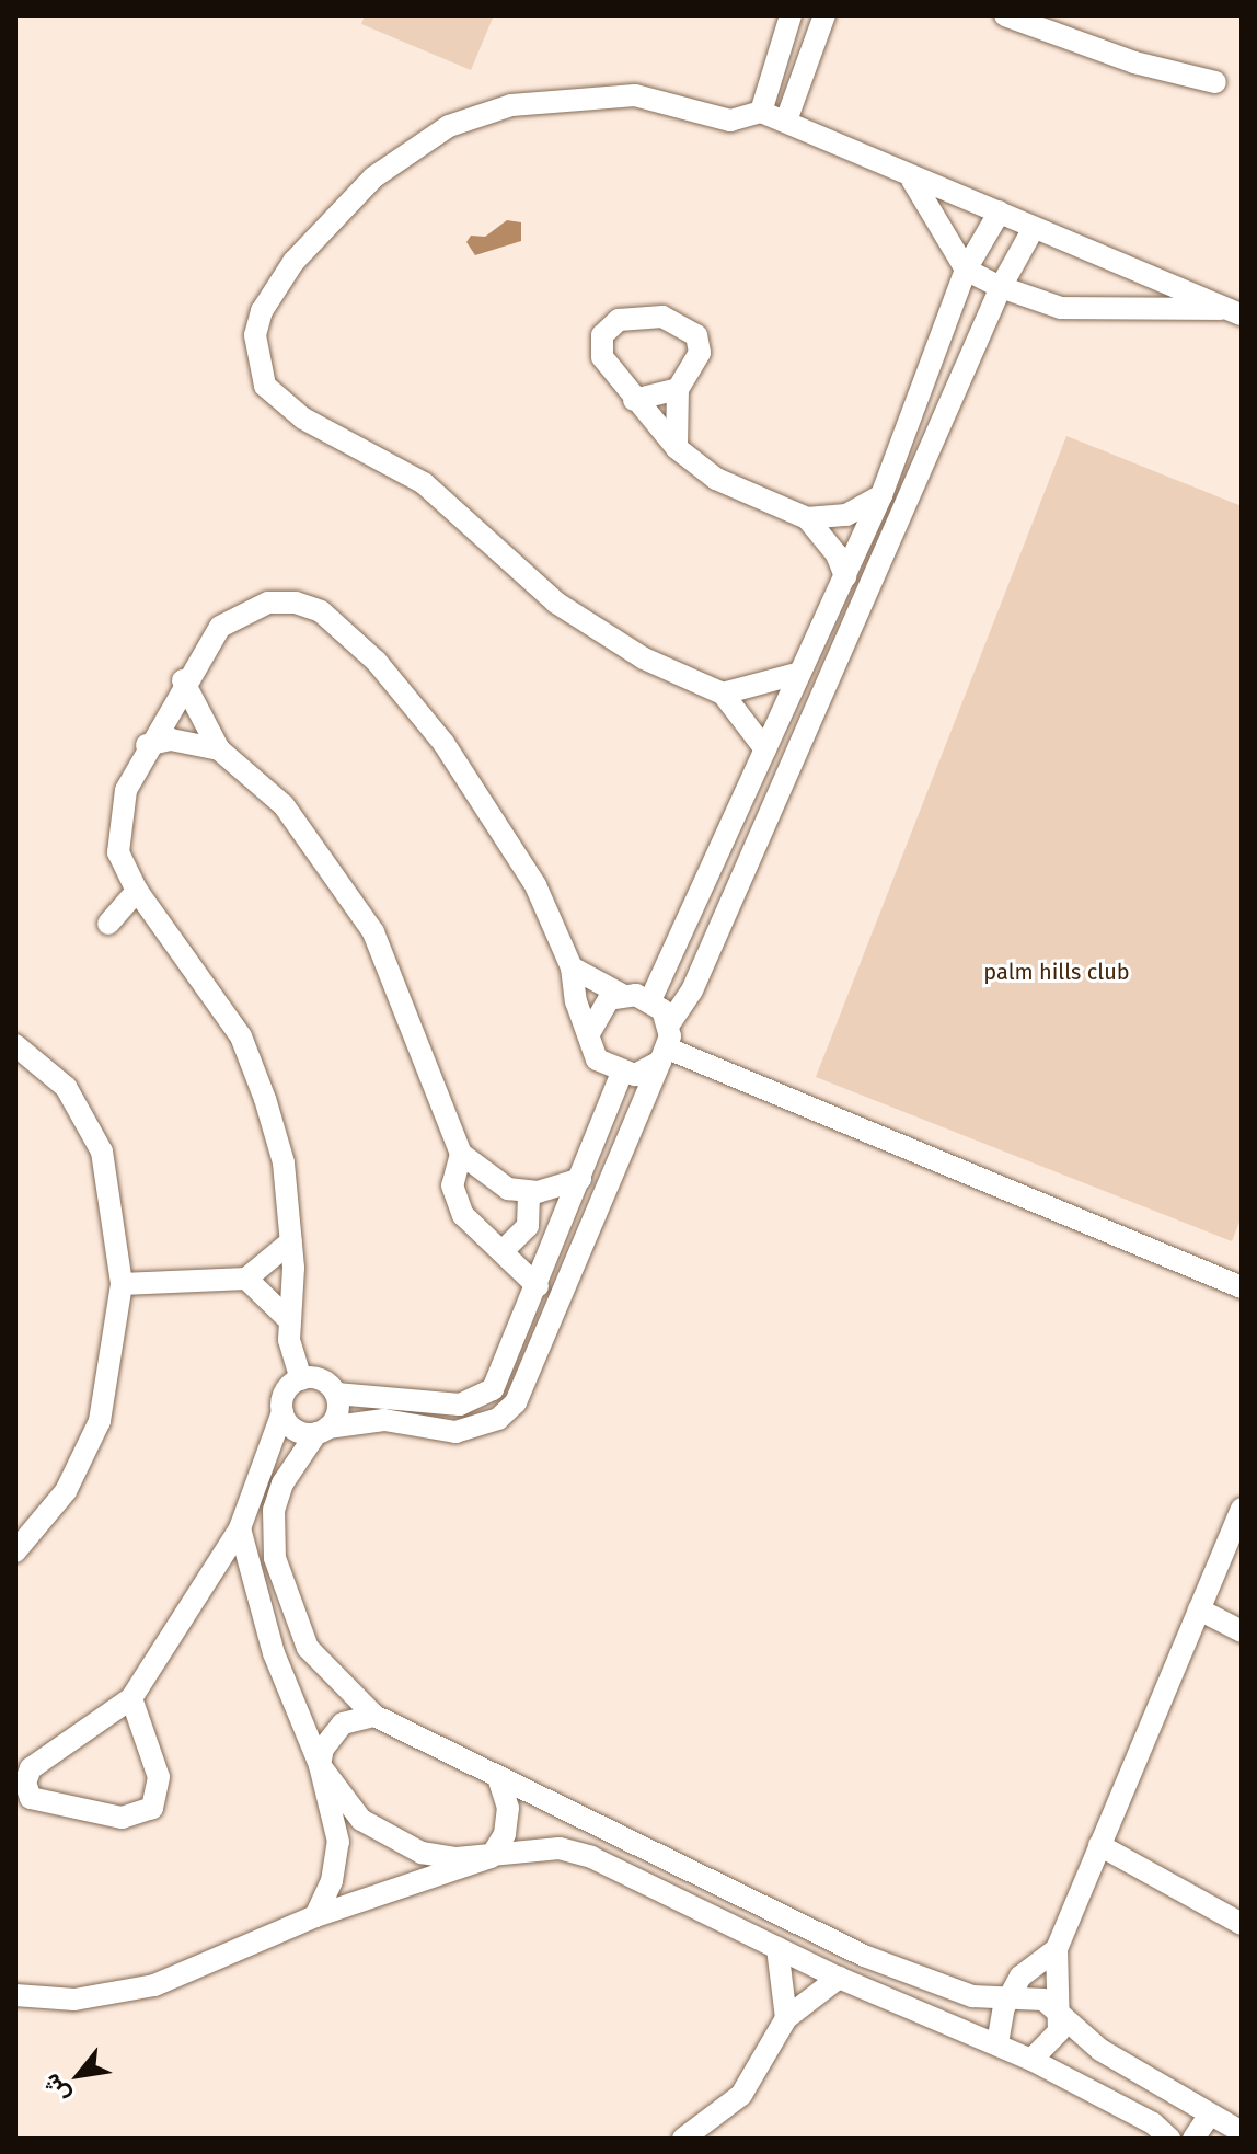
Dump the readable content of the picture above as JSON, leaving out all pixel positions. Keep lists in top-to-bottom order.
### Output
{
  "parks": ["palm hills club"],
  "north": "bottom left"
}
